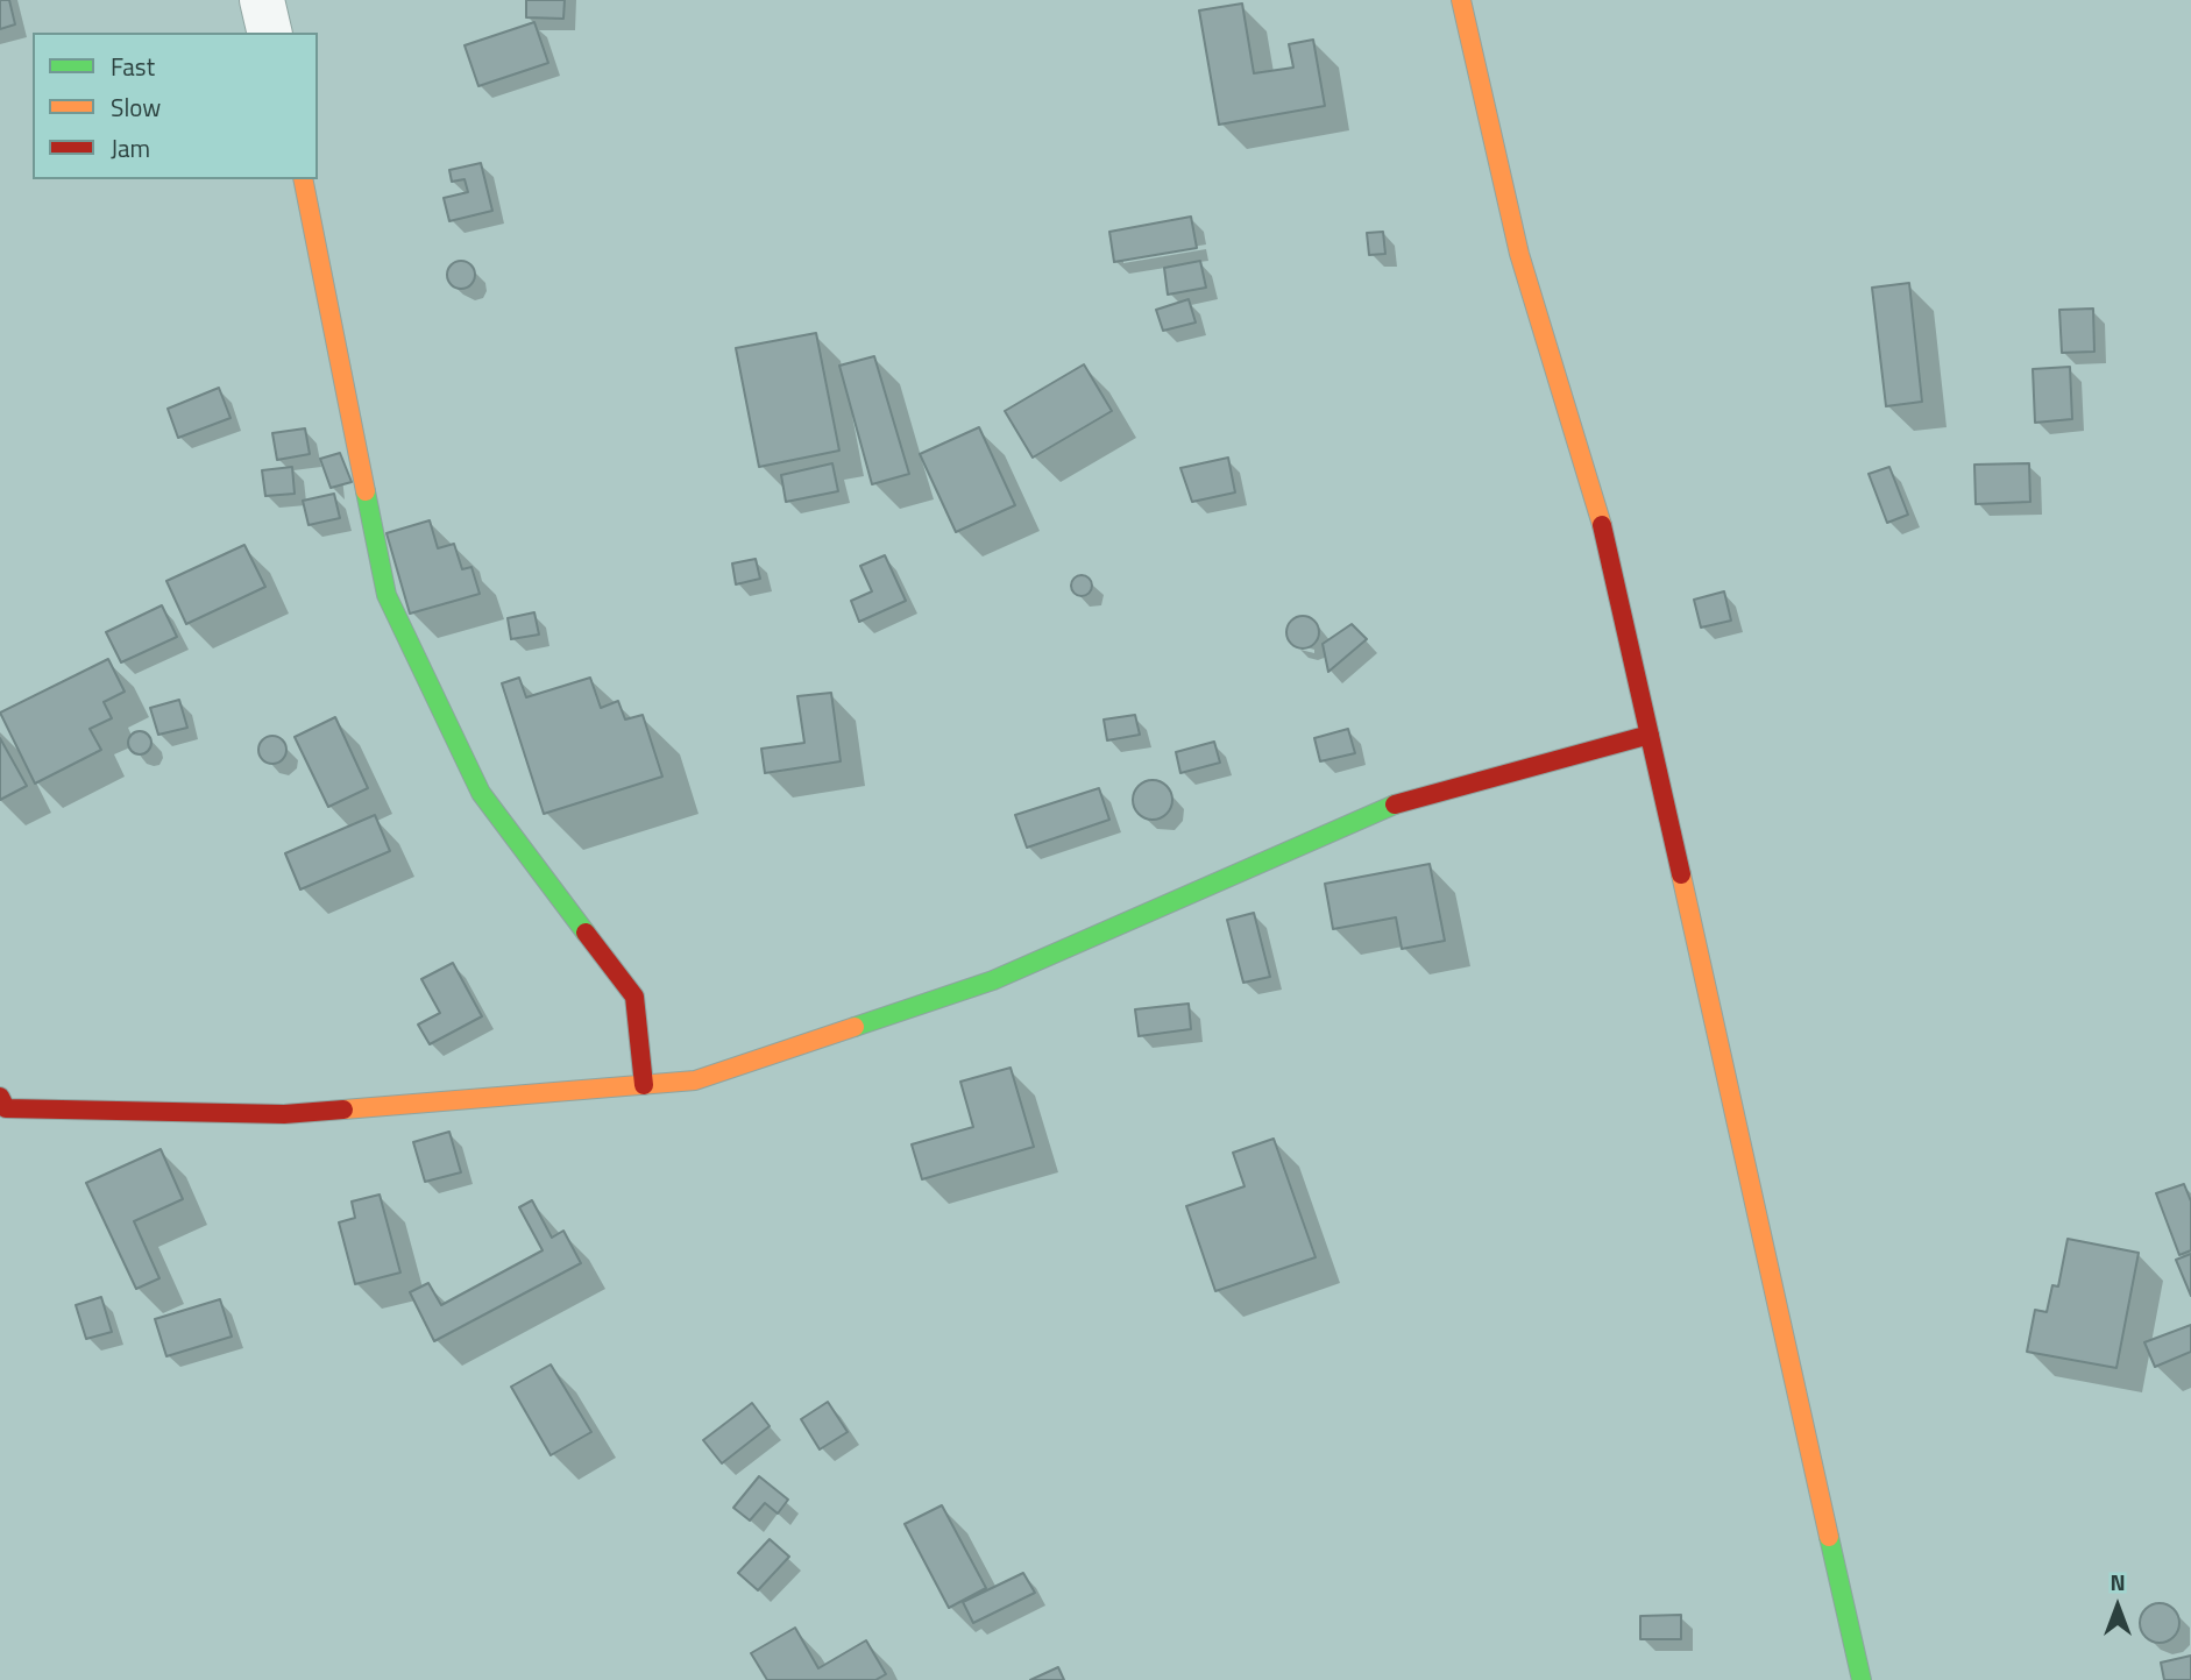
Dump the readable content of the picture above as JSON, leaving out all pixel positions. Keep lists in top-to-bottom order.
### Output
{
  "legend": ["Fast", "Slow", "Jam"],
  "north": "top"
}
